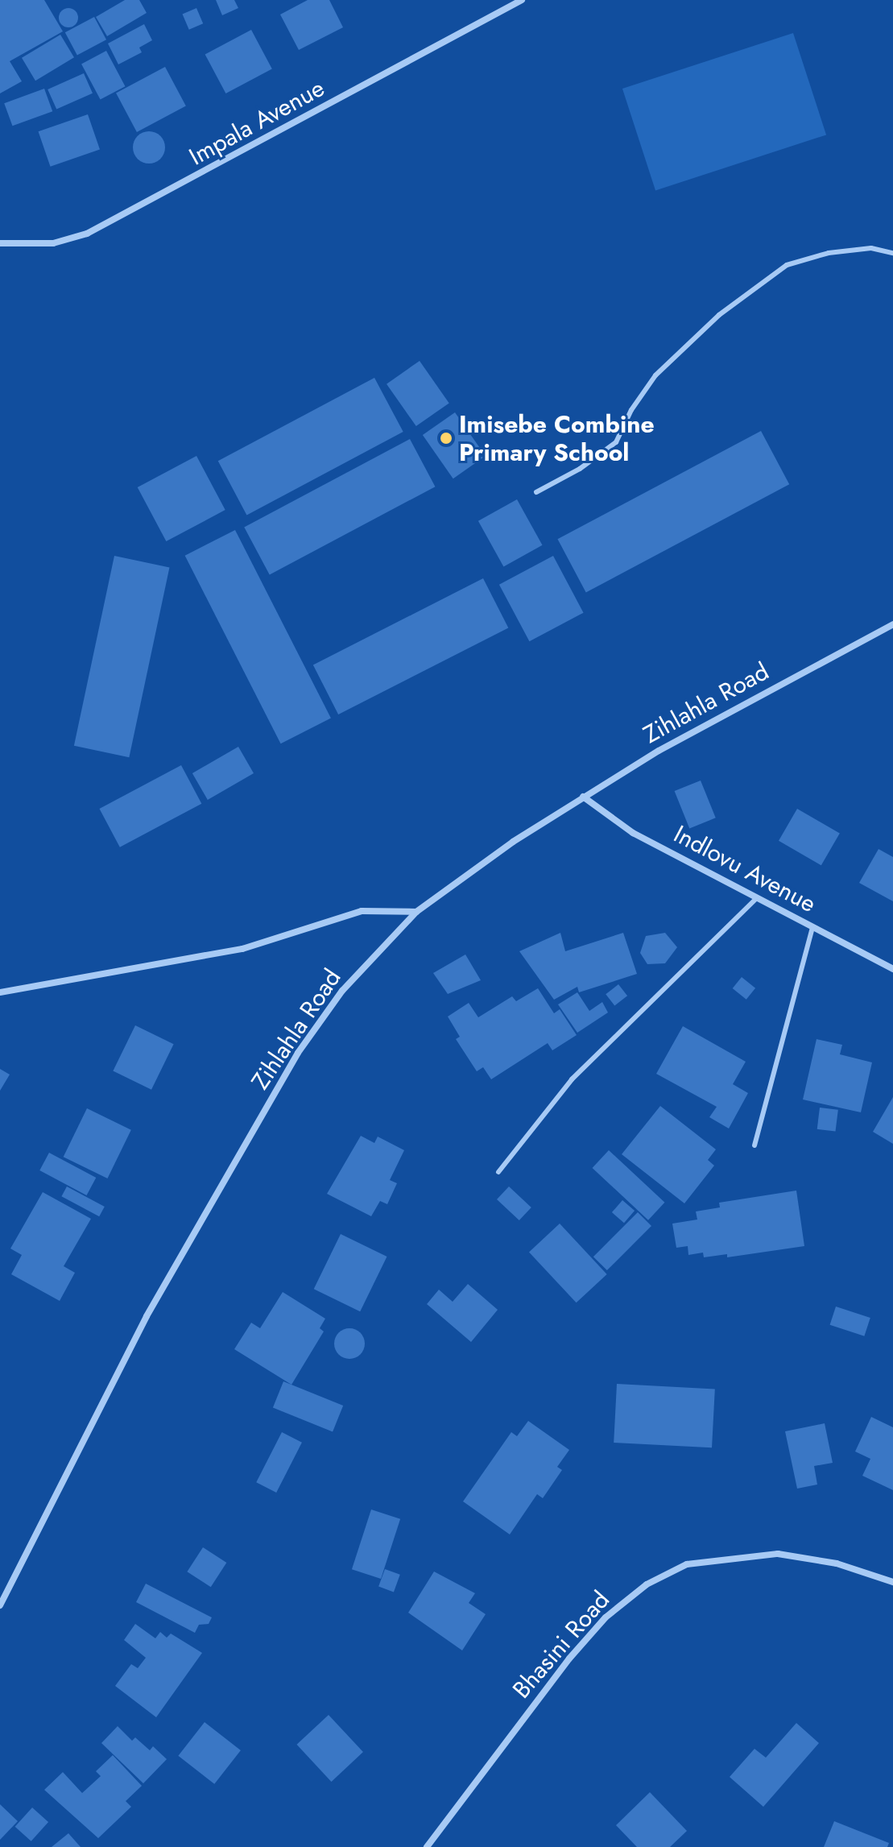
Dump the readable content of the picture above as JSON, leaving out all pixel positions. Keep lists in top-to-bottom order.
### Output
{
  "streets": {
    "street": [
      "Impala Avenue",
      "Zihlahla Road",
      "Indlovu Avenue",
      "Bhasini Road"
    ]
  },
  "crossings": [
    ["Zihlahla Road", "Indlovu Avenue"]
  ],
  "places": ["Imisebe Combine Primary School"]
}
